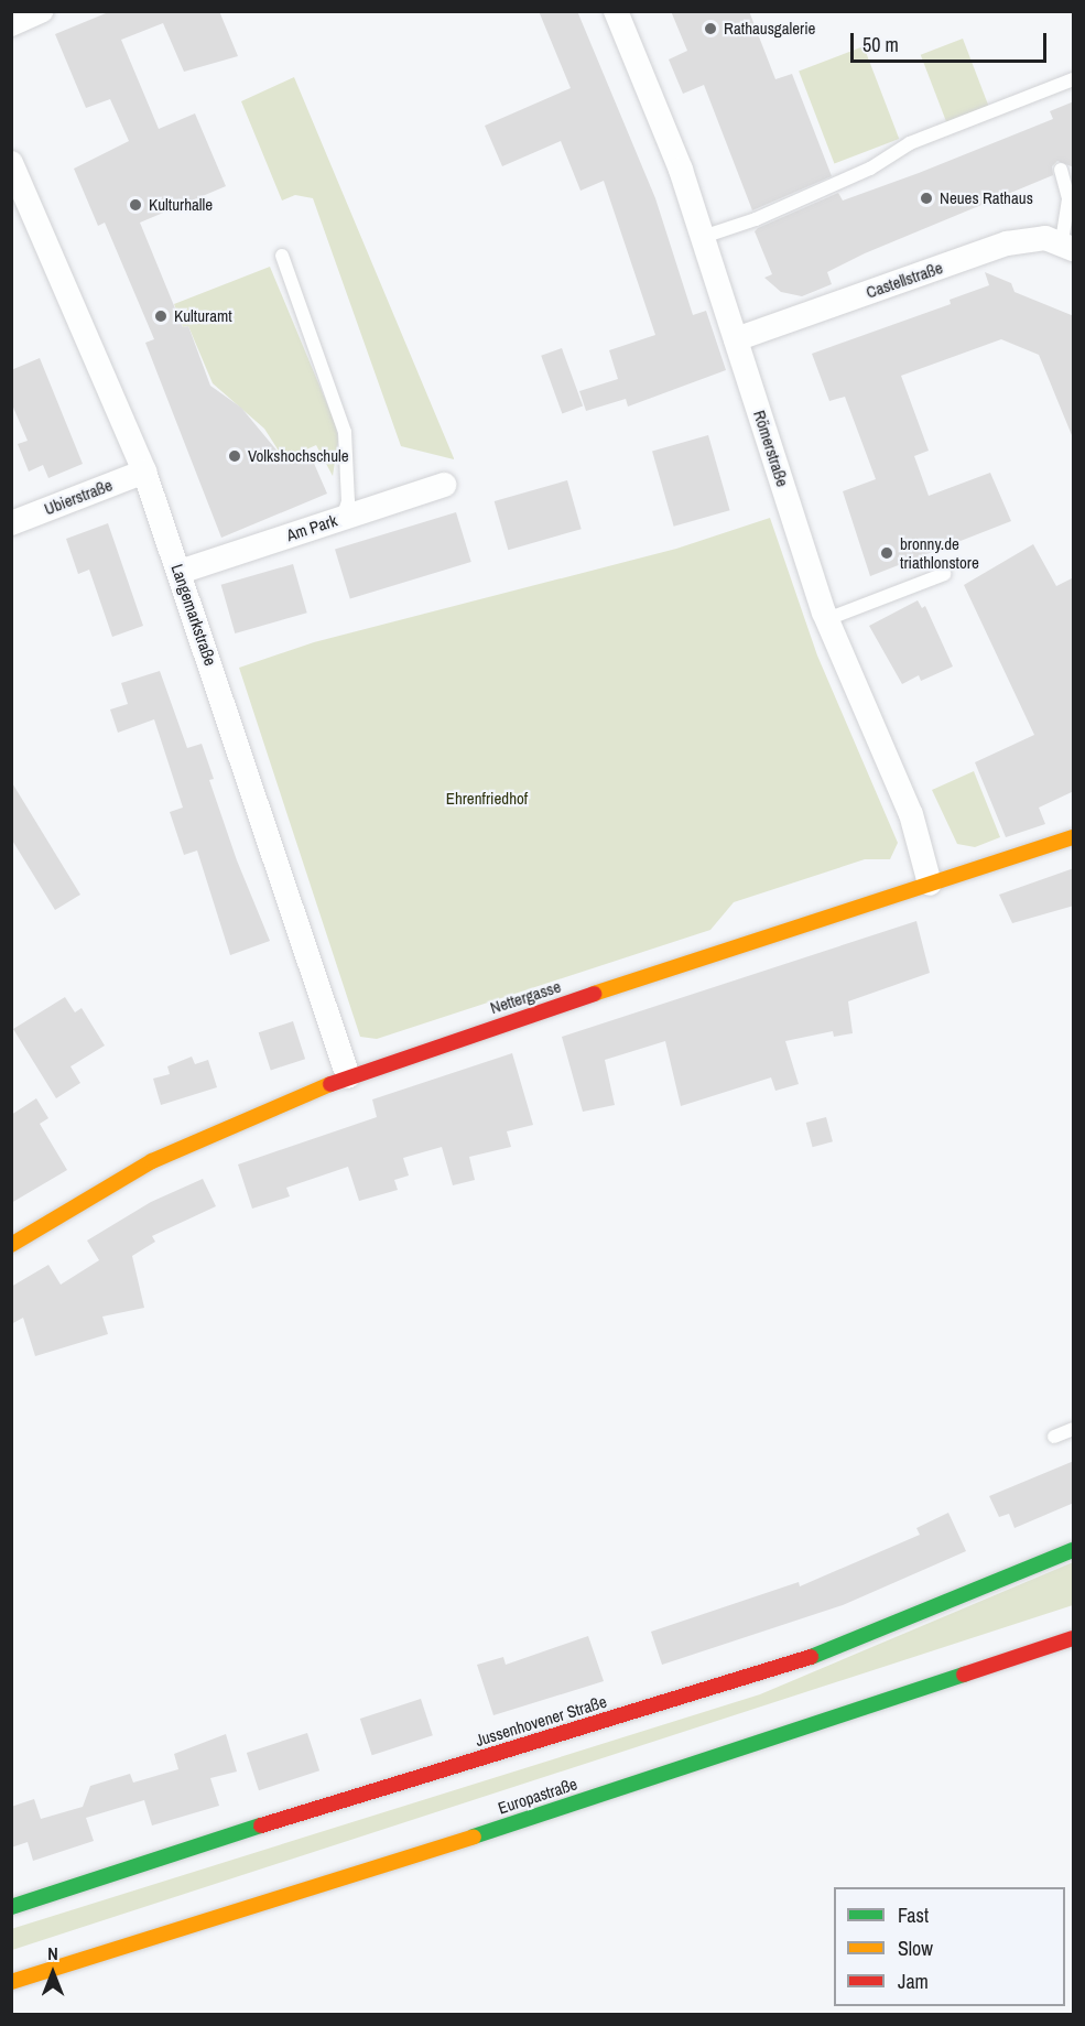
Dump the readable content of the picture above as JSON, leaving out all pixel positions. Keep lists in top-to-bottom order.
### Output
{
  "streets": {
    "street": [
      "Castellstraße",
      "Römerstraße",
      "Ubierstraße",
      "Am Park",
      "Langemarkstraße",
      "Nettergasse",
      "Jussenhovener Straße",
      "Europastraße"
    ]
  },
  "crossings": [
    ["Castellstraße", "Römerstraße"],
    ["Römerstraße", "Nettergasse"],
    ["Ubierstraße", "Langemarkstraße"],
    ["Am Park", "Langemarkstraße"],
    ["Langemarkstraße", "Nettergasse"]
  ],
  "parks": ["Ehrenfriedhof"],
  "places": [
    "Rathausgalerie",
    "Neues Rathaus",
    "Kulturhalle",
    "Kulturamt",
    "Volkshochschule",
    "bronny.de triathlonstore"
  ],
  "legend": ["Fast", "Slow", "Jam"],
  "scale_bar": "50 m",
  "north": "top"
}
